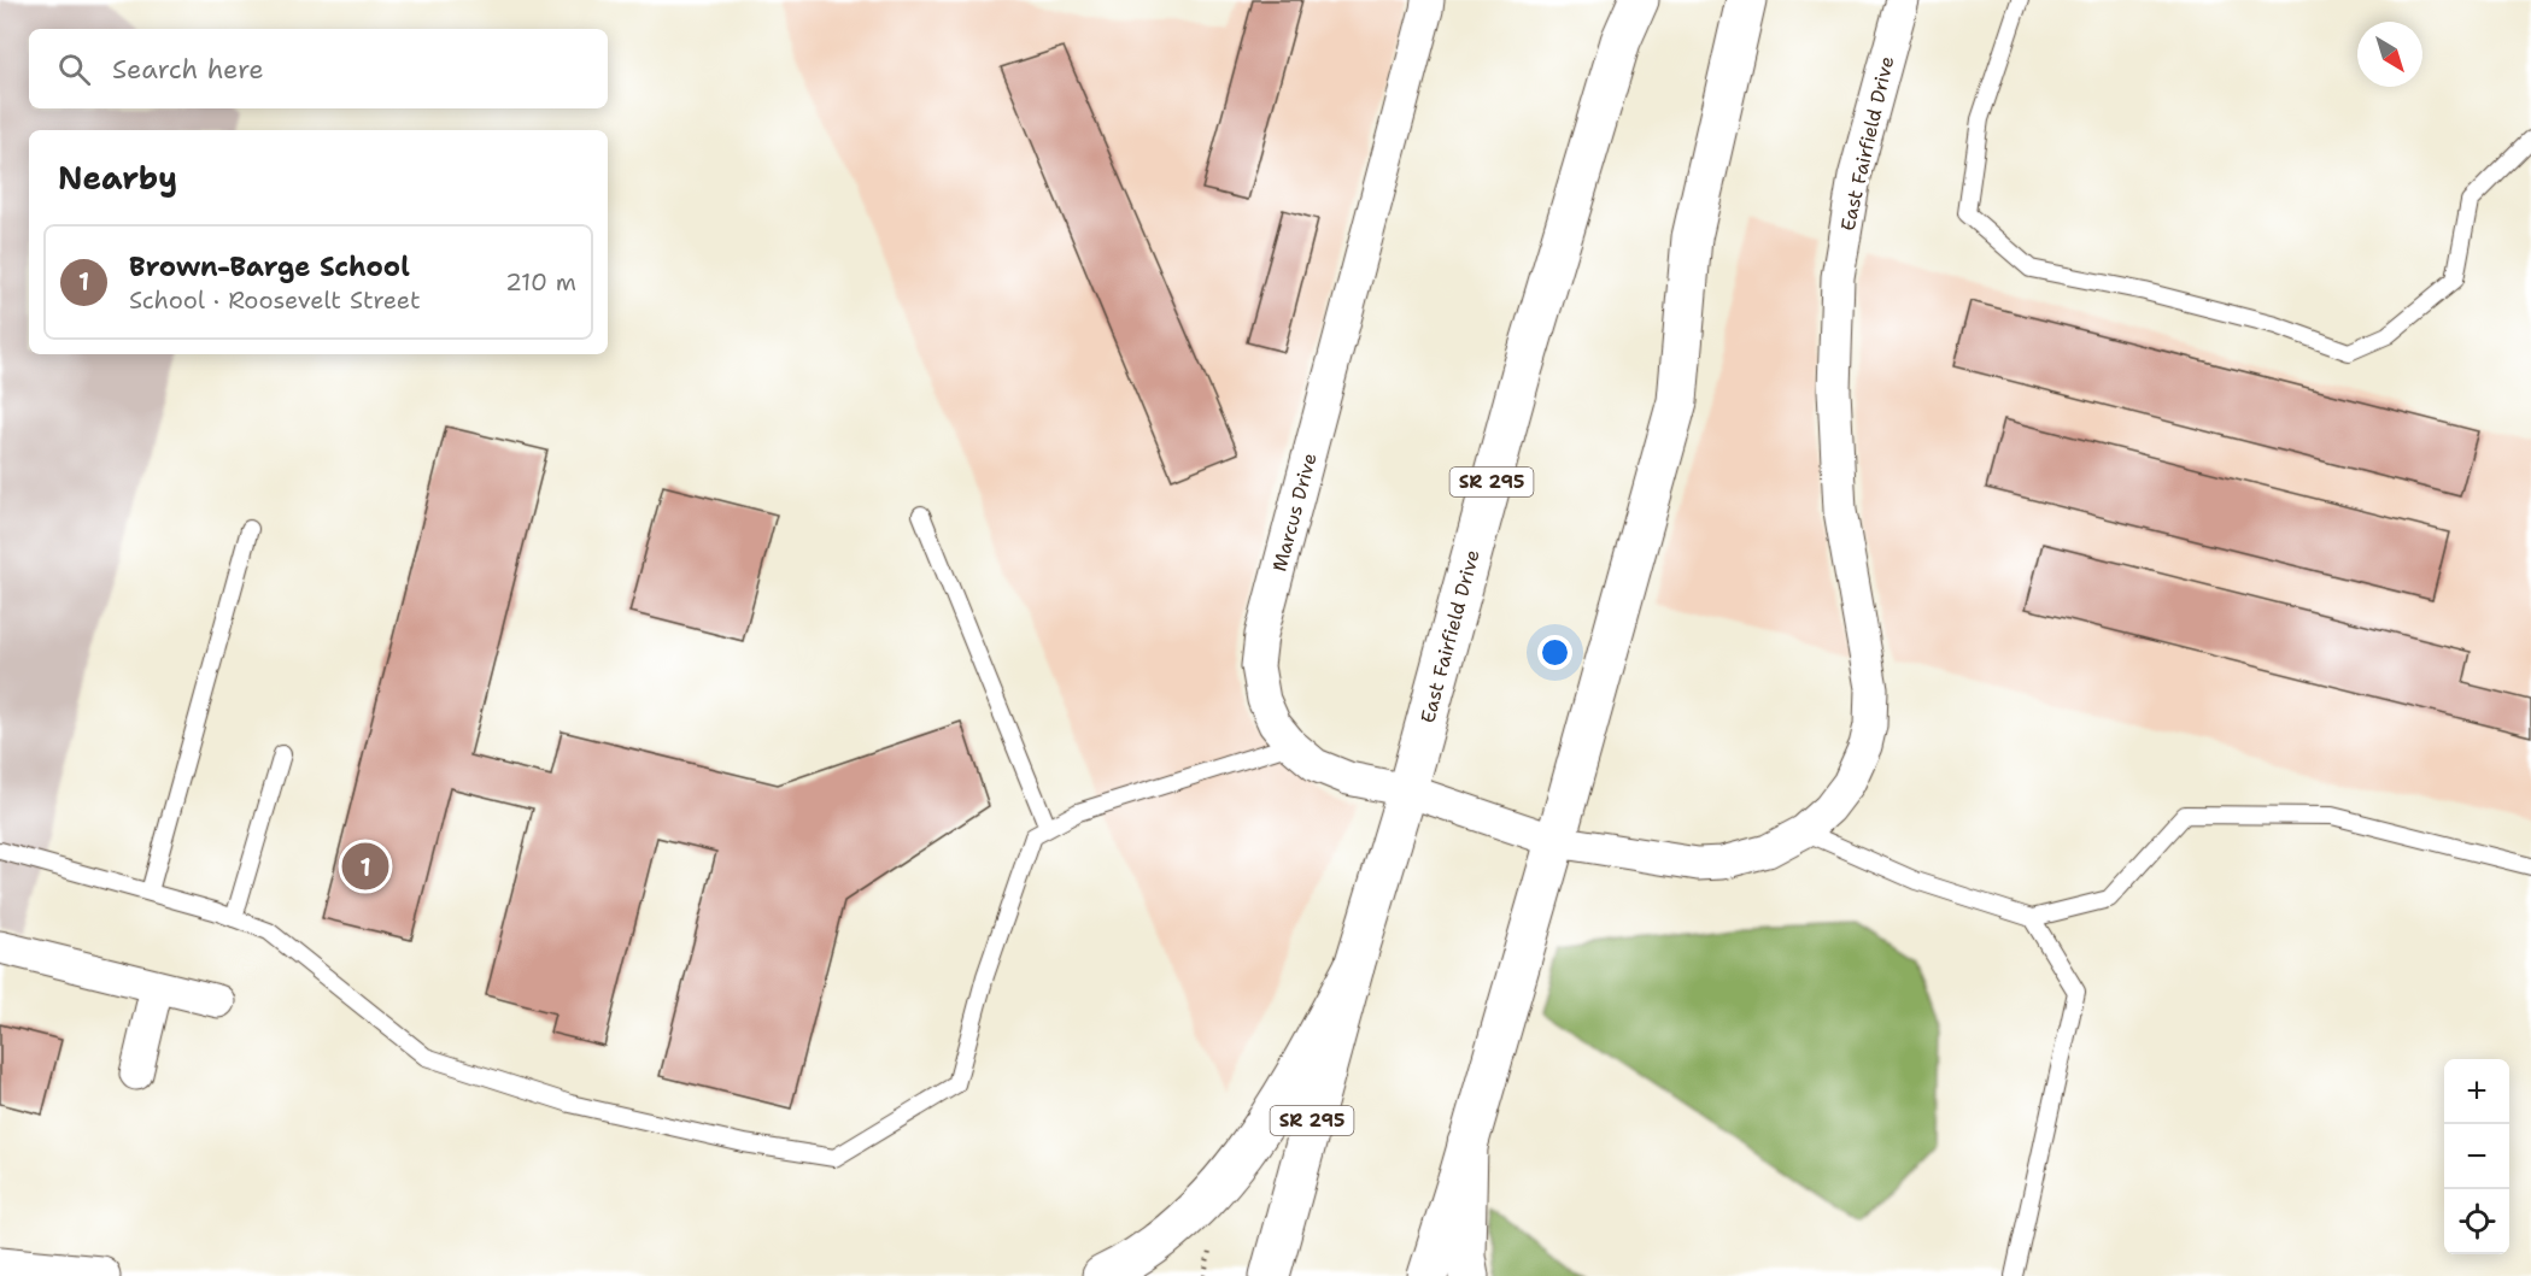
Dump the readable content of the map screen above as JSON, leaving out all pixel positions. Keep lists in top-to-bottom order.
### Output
{
  "streets": {
    "main road": ["East Fairfield Drive", "SR 295"],
    "street": ["Marcus Drive"]
  },
  "crossings": [
    ["East Fairfield Drive", "Marcus Drive"]
  ],
  "north": "bottom right",
  "page": {
    "search": "Search here",
    "heading": "Nearby",
    "list": [
      {
        "mark": "1",
        "name": "Brown-Barge School",
        "note": "School · Roosevelt Street",
        "value": "210 m"
      }
    ],
    "pins": "1",
    "map_buttons": ["+", "−"]
  }
}
